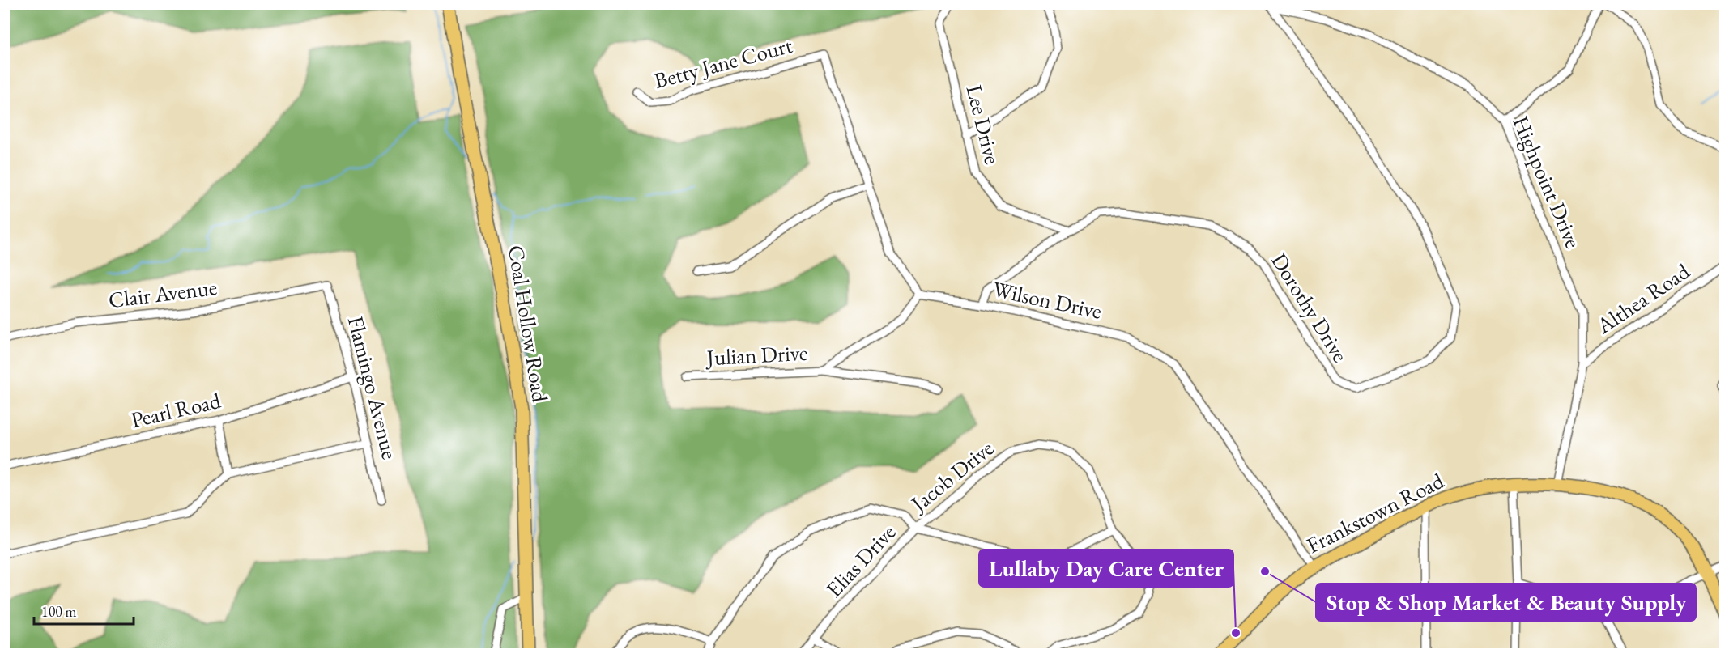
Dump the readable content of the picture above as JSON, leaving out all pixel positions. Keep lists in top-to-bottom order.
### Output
{
  "streets": {
    "main road": ["Coal Hollow Road", "Frankstown Road"],
    "street": [
      "Betty Jane Court",
      "Lee Drive",
      "Highpoint Drive",
      "Clair Avenue",
      "Althea Road",
      "Wilson Drive",
      "Dorothy Drive",
      "Julian Drive",
      "Flamingo Avenue",
      "Pearl Road",
      "Jacob Drive",
      "Elias Drive"
    ]
  },
  "crossings": [
    ["Lee Drive", "Dorothy Drive"],
    ["Highpoint Drive", "Althea Road"],
    ["Highpoint Drive", "Dorothy Drive"],
    ["Highpoint Drive", "Frankstown Road"],
    ["Clair Avenue", "Flamingo Avenue"],
    ["Wilson Drive", "Dorothy Drive"],
    ["Wilson Drive", "Julian Drive"],
    ["Wilson Drive", "Frankstown Road"],
    ["Flamingo Avenue", "Pearl Road"],
    ["Jacob Drive", "Elias Drive"]
  ],
  "places": ["Stop & Shop Market & Beauty Supply", "Lullaby Day Care Center"],
  "scale_bar": "100 m"
}
